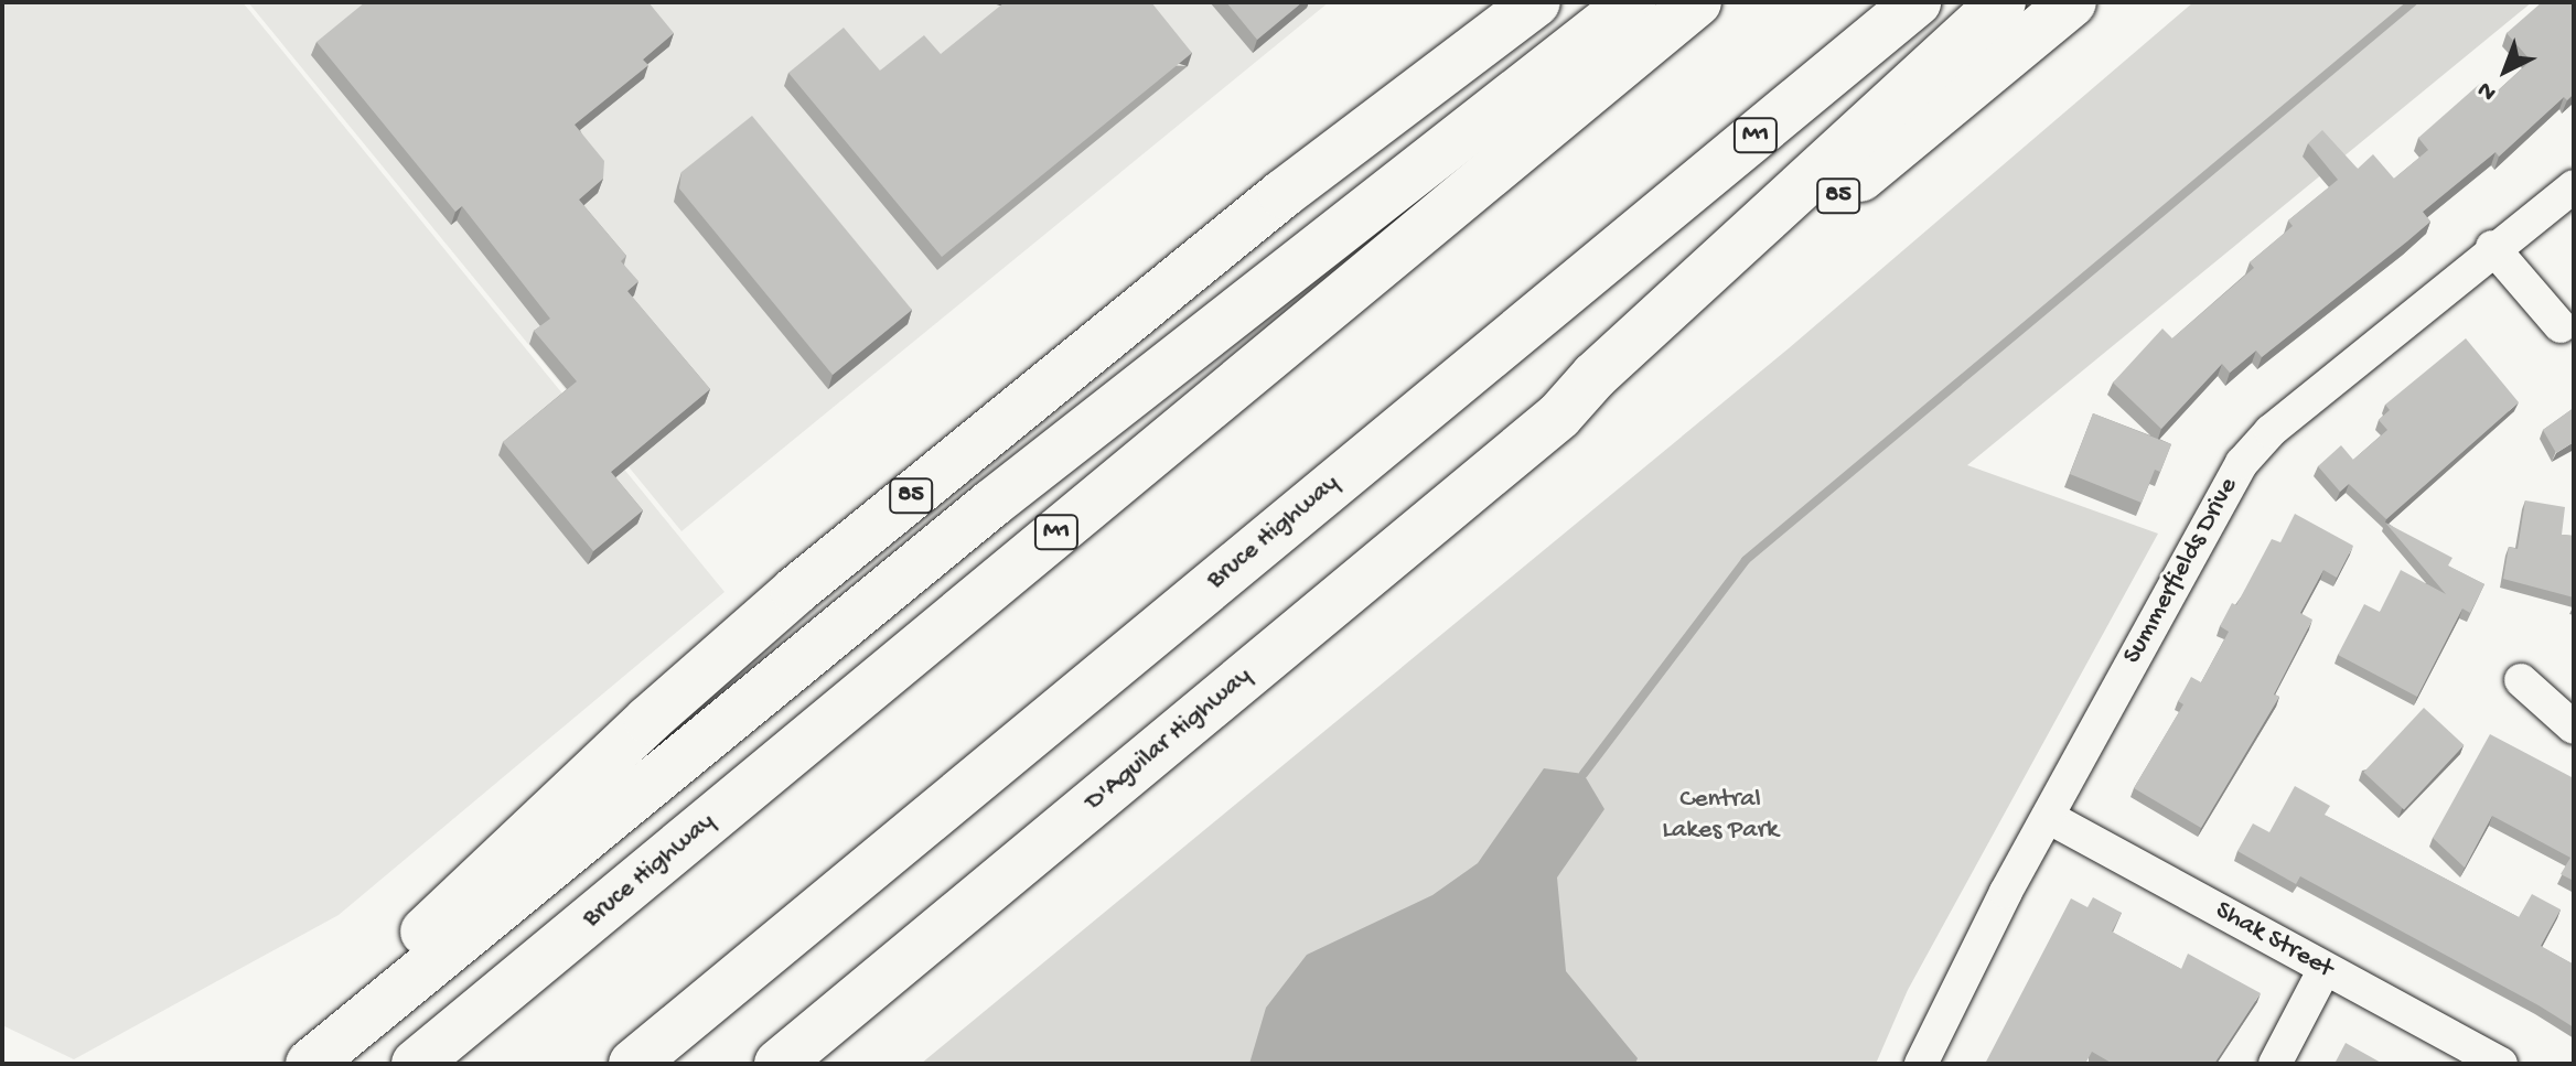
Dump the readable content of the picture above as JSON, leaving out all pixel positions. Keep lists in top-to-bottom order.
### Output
{
  "streets": {
    "highway": [
      "M1",
      "85",
      "Bruce Highway",
      "D'Aguilar Highway"
    ],
    "street": ["Summerfields Drive", "Shak Street"]
  },
  "crossings": [
    ["85", "D'Aguilar Highway"],
    ["Summerfields Drive", "Shak Street"]
  ],
  "parks": ["Central Lakes Park"],
  "north": "bottom left"
}
